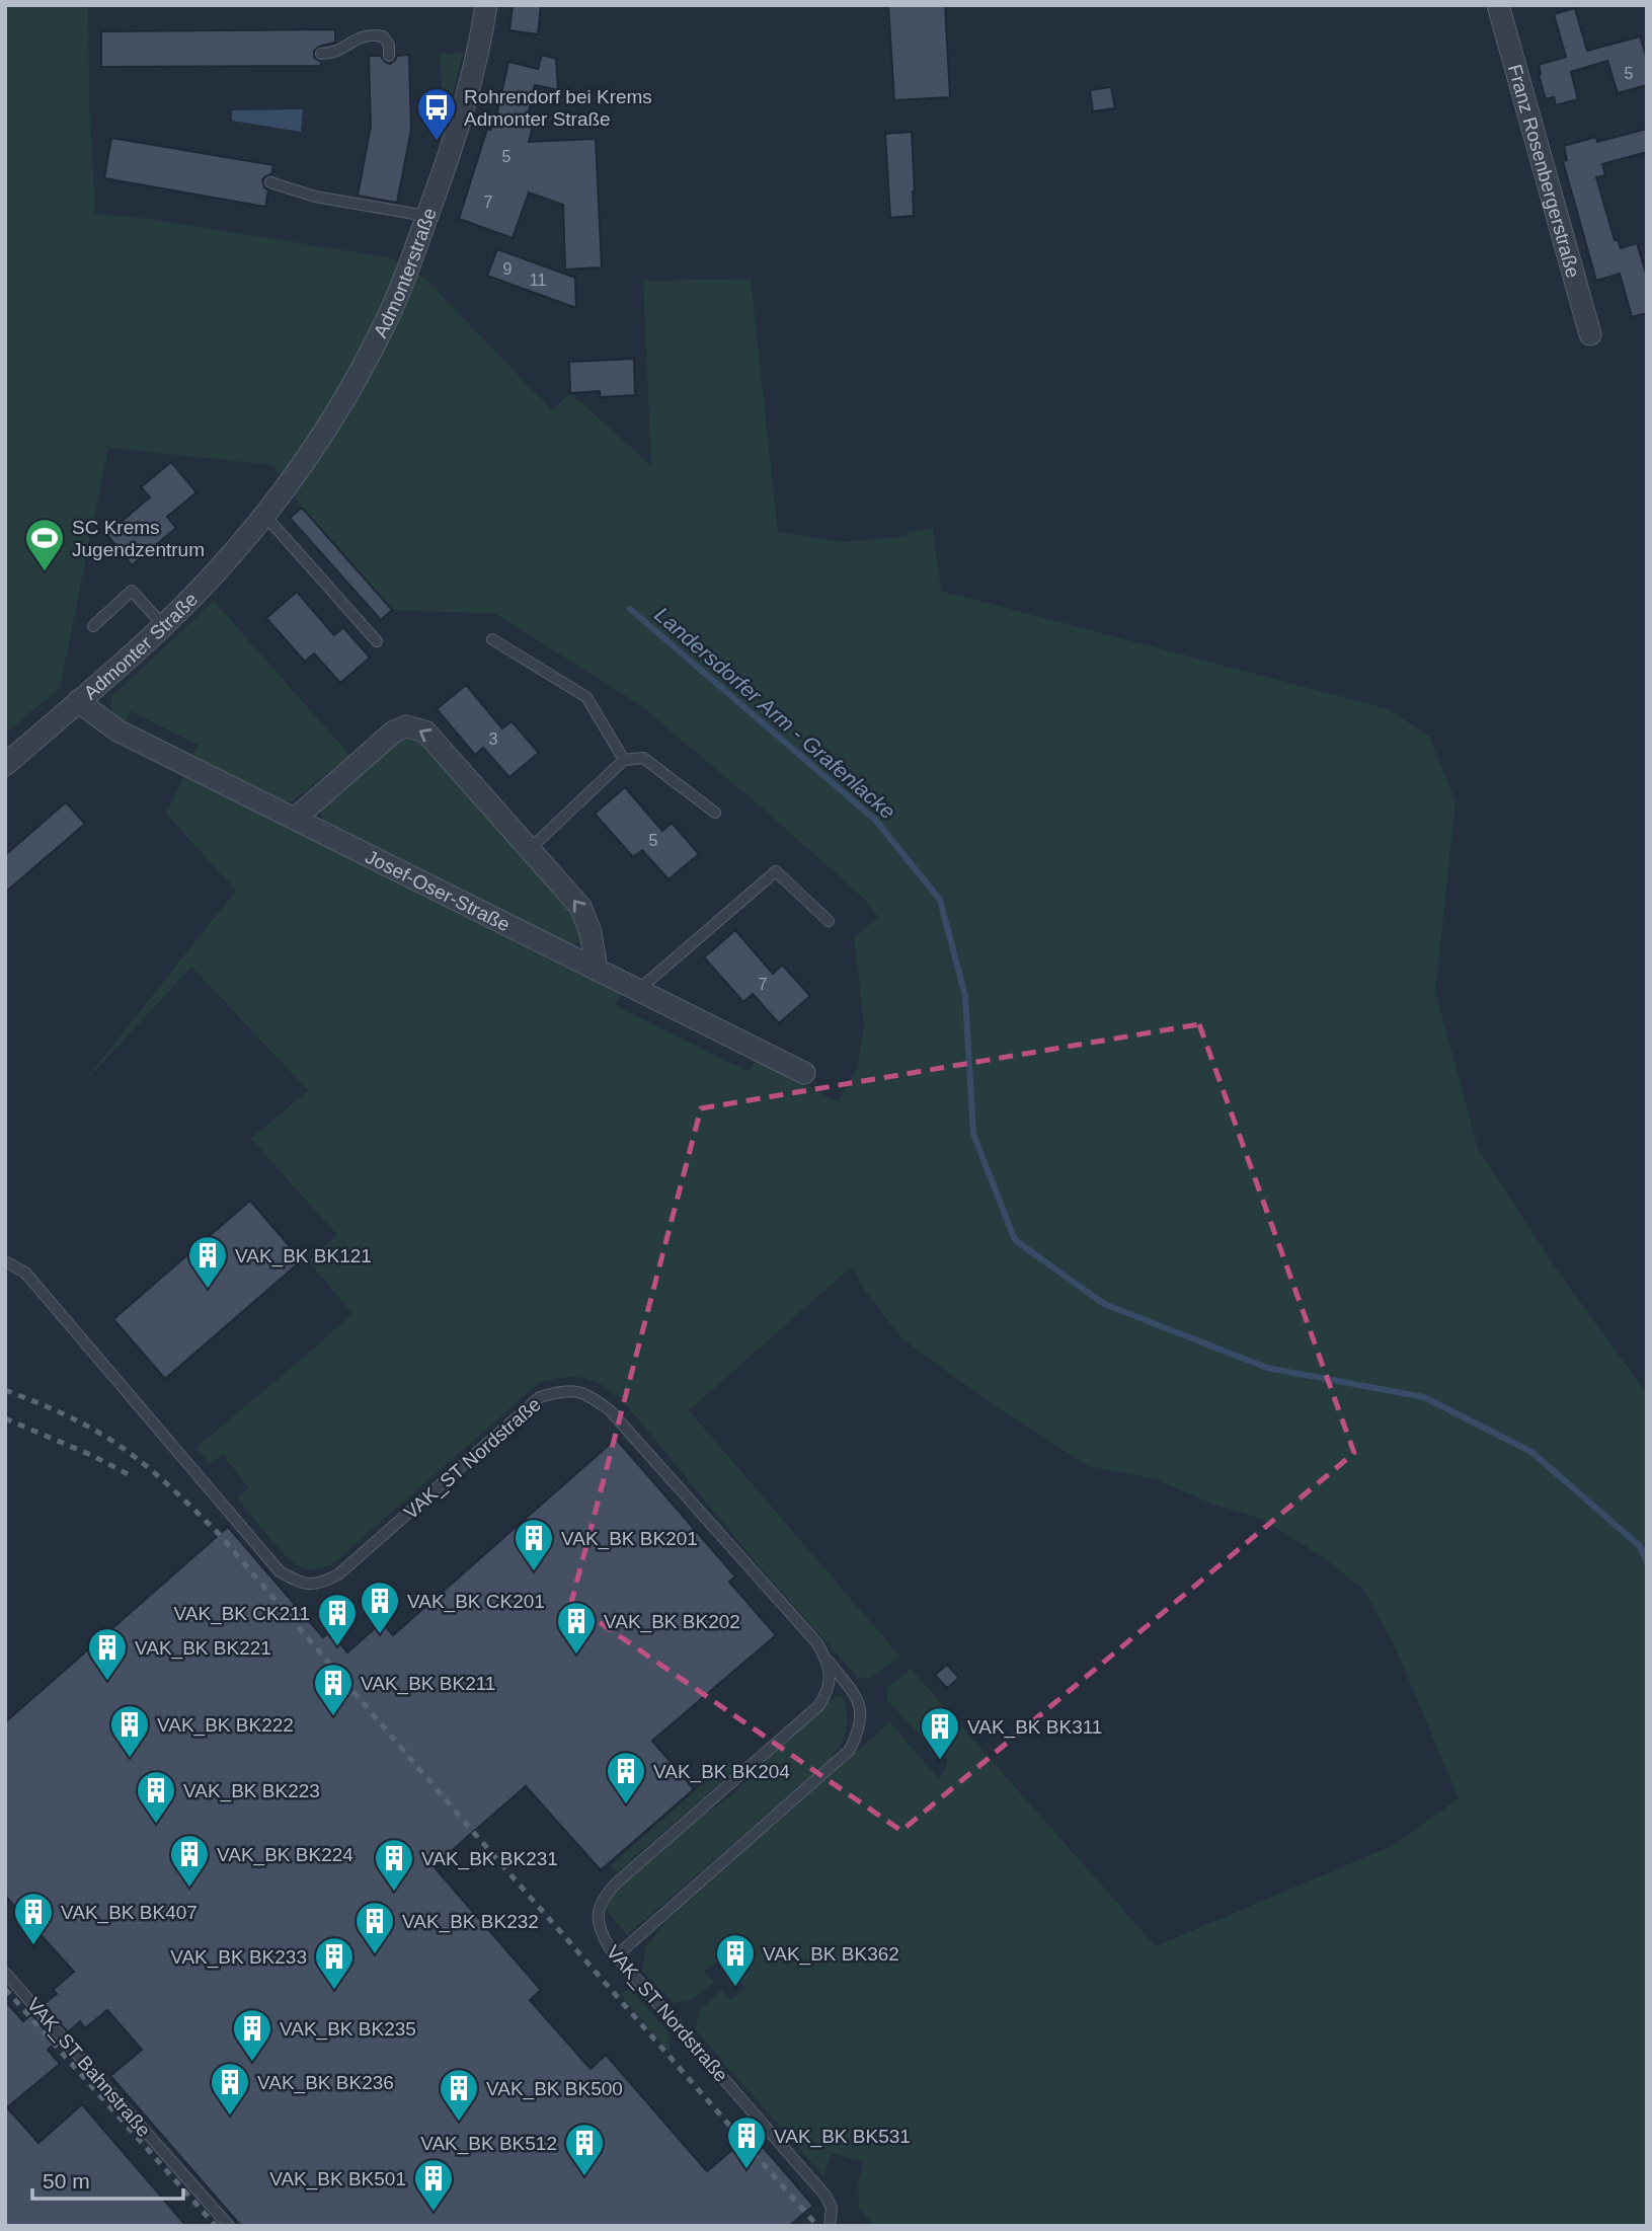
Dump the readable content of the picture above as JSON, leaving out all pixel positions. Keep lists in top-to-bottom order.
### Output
{
  "streets": {
    "street": [
      "Franz Rosenbergerstraße",
      "Admonterstraße",
      "Admonter Straße",
      "Josef-Oser-Straße"
    ],
    "lane": ["VAK_ST Nordstraße", "VAK_ST Bahnstraße"]
  },
  "crossings": [
    ["Admonterstraße", "Admonter Straße"],
    ["Admonter Straße", "Josef-Oser-Straße"]
  ],
  "water": ["Landersdorfer Arm - Grafenlacke"],
  "places": {
    "bus stop": ["Rohrendorf bei Krems Admonter Straße"],
    "sports": ["SC Krems Jugendzentrum"],
    "building": [
      "VAK_BK BK121",
      "VAK_BK BK201",
      "VAK_BK CK201",
      "VAK_BK CK211",
      "VAK_BK BK202",
      "VAK_BK BK221",
      "VAK_BK BK211",
      "VAK_BK BK222",
      "VAK_BK BK311",
      "VAK_BK BK204",
      "VAK_BK BK223",
      "VAK_BK BK224",
      "VAK_BK BK231",
      "VAK_BK BK407",
      "VAK_BK BK232",
      "VAK_BK BK362",
      "VAK_BK BK233",
      "VAK_BK BK235",
      "VAK_BK BK236",
      "VAK_BK BK500",
      "VAK_BK BK531",
      "VAK_BK BK512",
      "VAK_BK BK501"
    ]
  },
  "house_numbers": [
    "5",
    "5",
    "7",
    "9",
    "11",
    "3",
    "5",
    "7"
  ],
  "scale_bar": "50 m"
}
